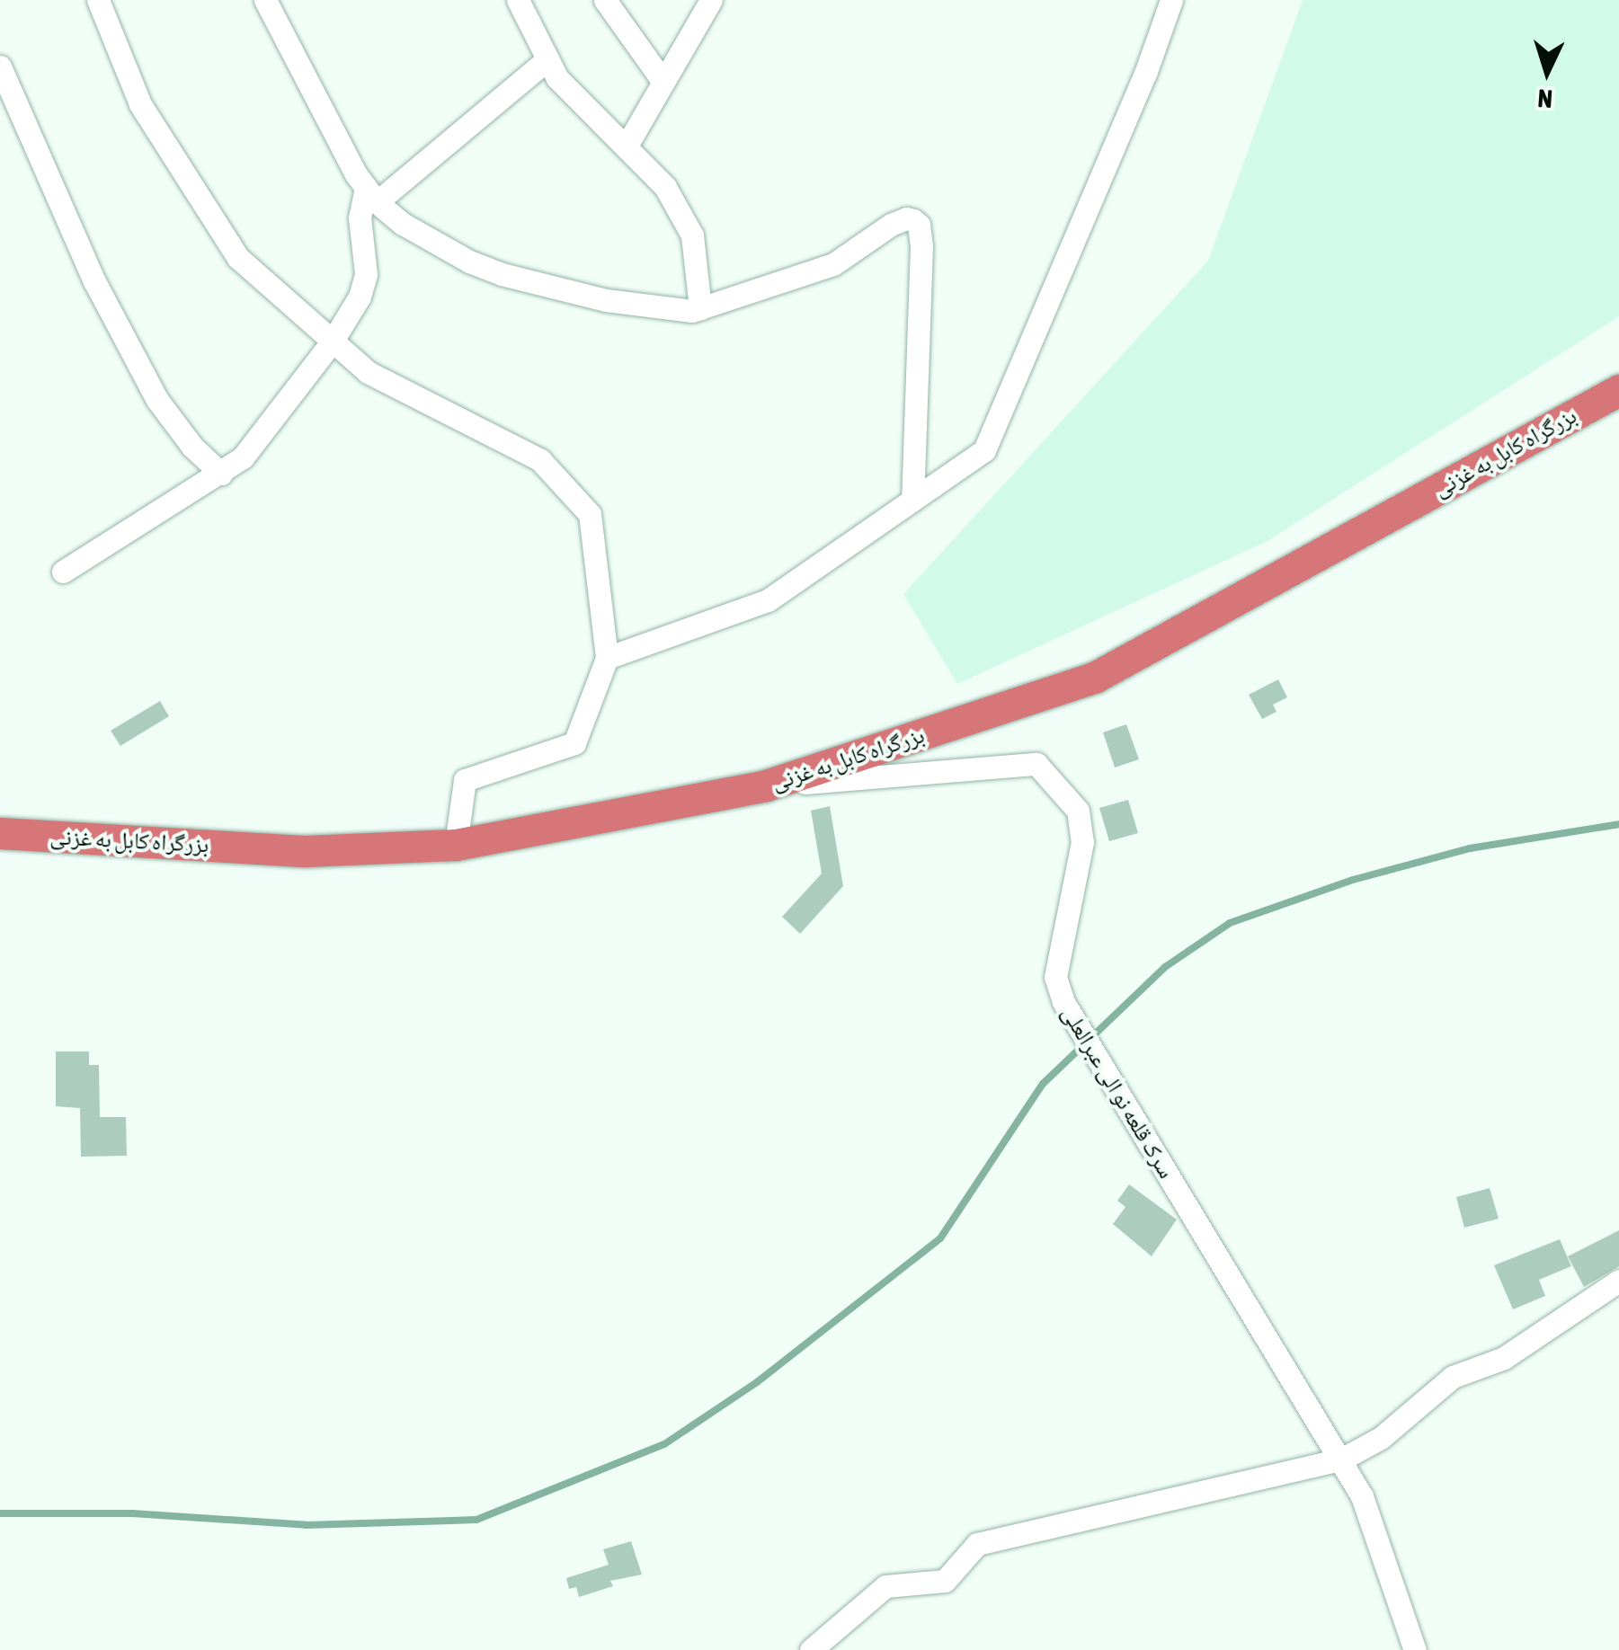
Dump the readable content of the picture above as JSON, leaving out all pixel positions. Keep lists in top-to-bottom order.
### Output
{
  "streets": {
    "highway": ["بزرگراه کابل به غزنی"],
    "street": ["سرک قلعه نو الی عبرالعلی"]
  },
  "crossings": [
    ["بزرگراه کابل به غزنی", "سرک قلعه نو الی عبرالعلی"]
  ],
  "north": "bottom"
}
